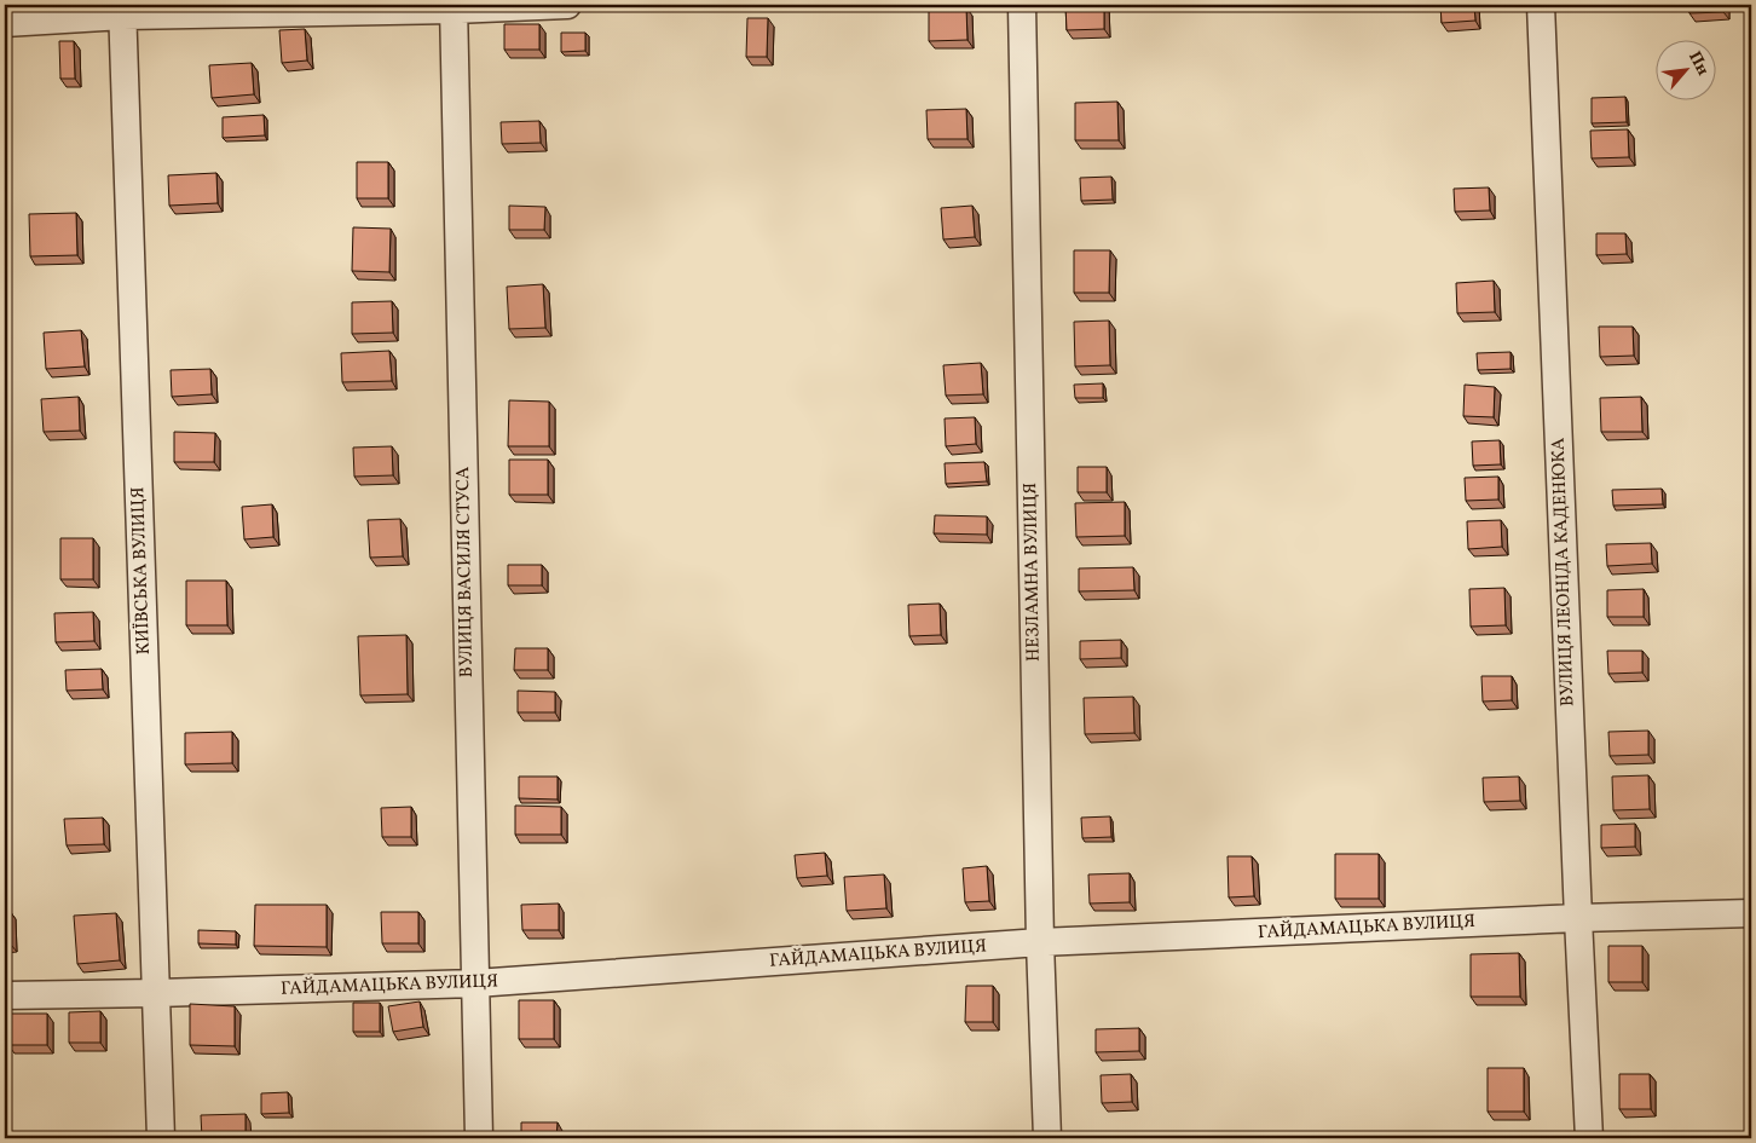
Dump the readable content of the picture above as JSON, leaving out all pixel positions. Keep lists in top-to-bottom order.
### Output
{
  "streets": {
    "street": [
      "КИЇВСЬКА ВУЛИЦЯ",
      "ВУЛИЦЯ ВАСИЛЯ СТУСА",
      "НЕЗЛАМНА ВУЛИЦЯ",
      "ВУЛИЦЯ ЛЕОНІДА КАДЕНЮКА",
      "ГАЙДАМАЦЬКА ВУЛИЦЯ"
    ]
  },
  "crossings": [
    ["КИЇВСЬКА ВУЛИЦЯ", "ГАЙДАМАЦЬКА ВУЛИЦЯ"],
    ["ВУЛИЦЯ ВАСИЛЯ СТУСА", "ГАЙДАМАЦЬКА ВУЛИЦЯ"],
    ["НЕЗЛАМНА ВУЛИЦЯ", "ГАЙДАМАЦЬКА ВУЛИЦЯ"],
    ["ВУЛИЦЯ ЛЕОНІДА КАДЕНЮКА", "ГАЙДАМАЦЬКА ВУЛИЦЯ"]
  ],
  "north": "top right"
}
